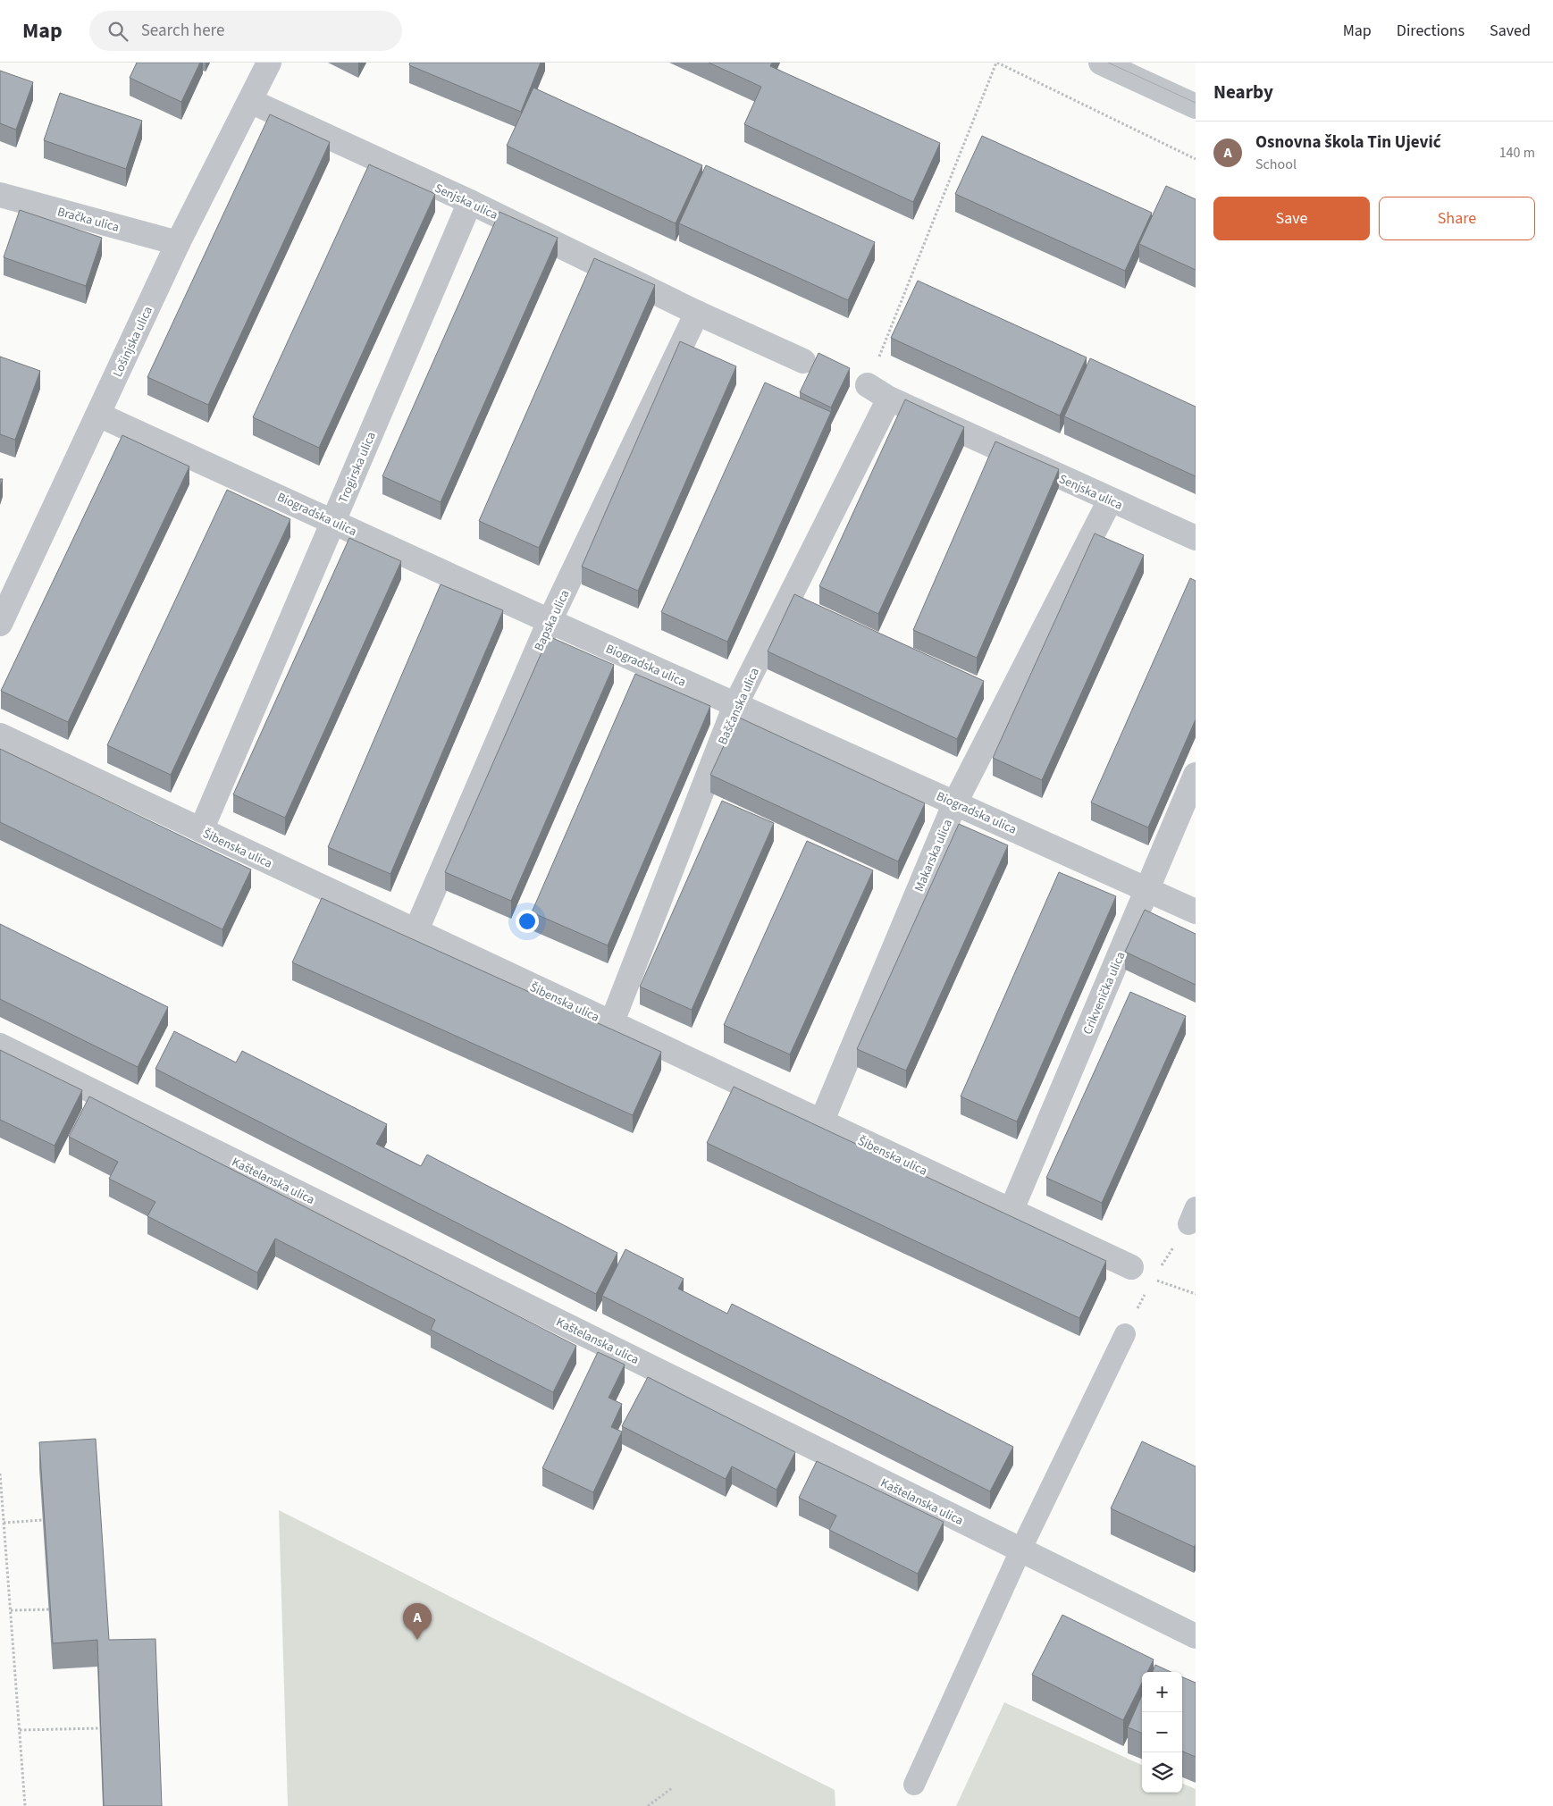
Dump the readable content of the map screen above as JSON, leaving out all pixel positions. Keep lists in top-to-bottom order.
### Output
{
  "streets": {
    "street": [
      "Senjska ulica",
      "Bračka ulica",
      "Lošinjska ulica",
      "Trogirska ulica",
      "Biogradska ulica",
      "Bapska ulica",
      "Baščanska ulica",
      "Šibenska ulica",
      "Makarska ulica",
      "Crikvenička ulica",
      "Kaštelanska ulica"
    ]
  },
  "crossings": [
    ["Senjska ulica", "Lošinjska ulica"],
    ["Senjska ulica", "Trogirska ulica"],
    ["Senjska ulica", "Bapska ulica"],
    ["Senjska ulica", "Baščanska ulica"],
    ["Senjska ulica", "Makarska ulica"],
    ["Bračka ulica", "Lošinjska ulica"],
    ["Lošinjska ulica", "Biogradska ulica"],
    ["Trogirska ulica", "Biogradska ulica"],
    ["Trogirska ulica", "Šibenska ulica"],
    ["Biogradska ulica", "Bapska ulica"],
    ["Biogradska ulica", "Baščanska ulica"],
    ["Biogradska ulica", "Makarska ulica"],
    ["Biogradska ulica", "Crikvenička ulica"],
    ["Bapska ulica", "Šibenska ulica"],
    ["Baščanska ulica", "Šibenska ulica"],
    ["Šibenska ulica", "Makarska ulica"],
    ["Šibenska ulica", "Crikvenička ulica"]
  ],
  "page": {
    "header": "Map",
    "search": "Search here",
    "nav": ["Map", "Directions", "Saved"],
    "heading": "Nearby",
    "list": [
      {
        "mark": "A",
        "name": "Osnovna škola Tin Ujević",
        "note": "School",
        "value": "140 m"
      }
    ],
    "buttons": ["Save", "Share"],
    "pins": "A",
    "map_buttons": ["+", "−"]
  }
}
